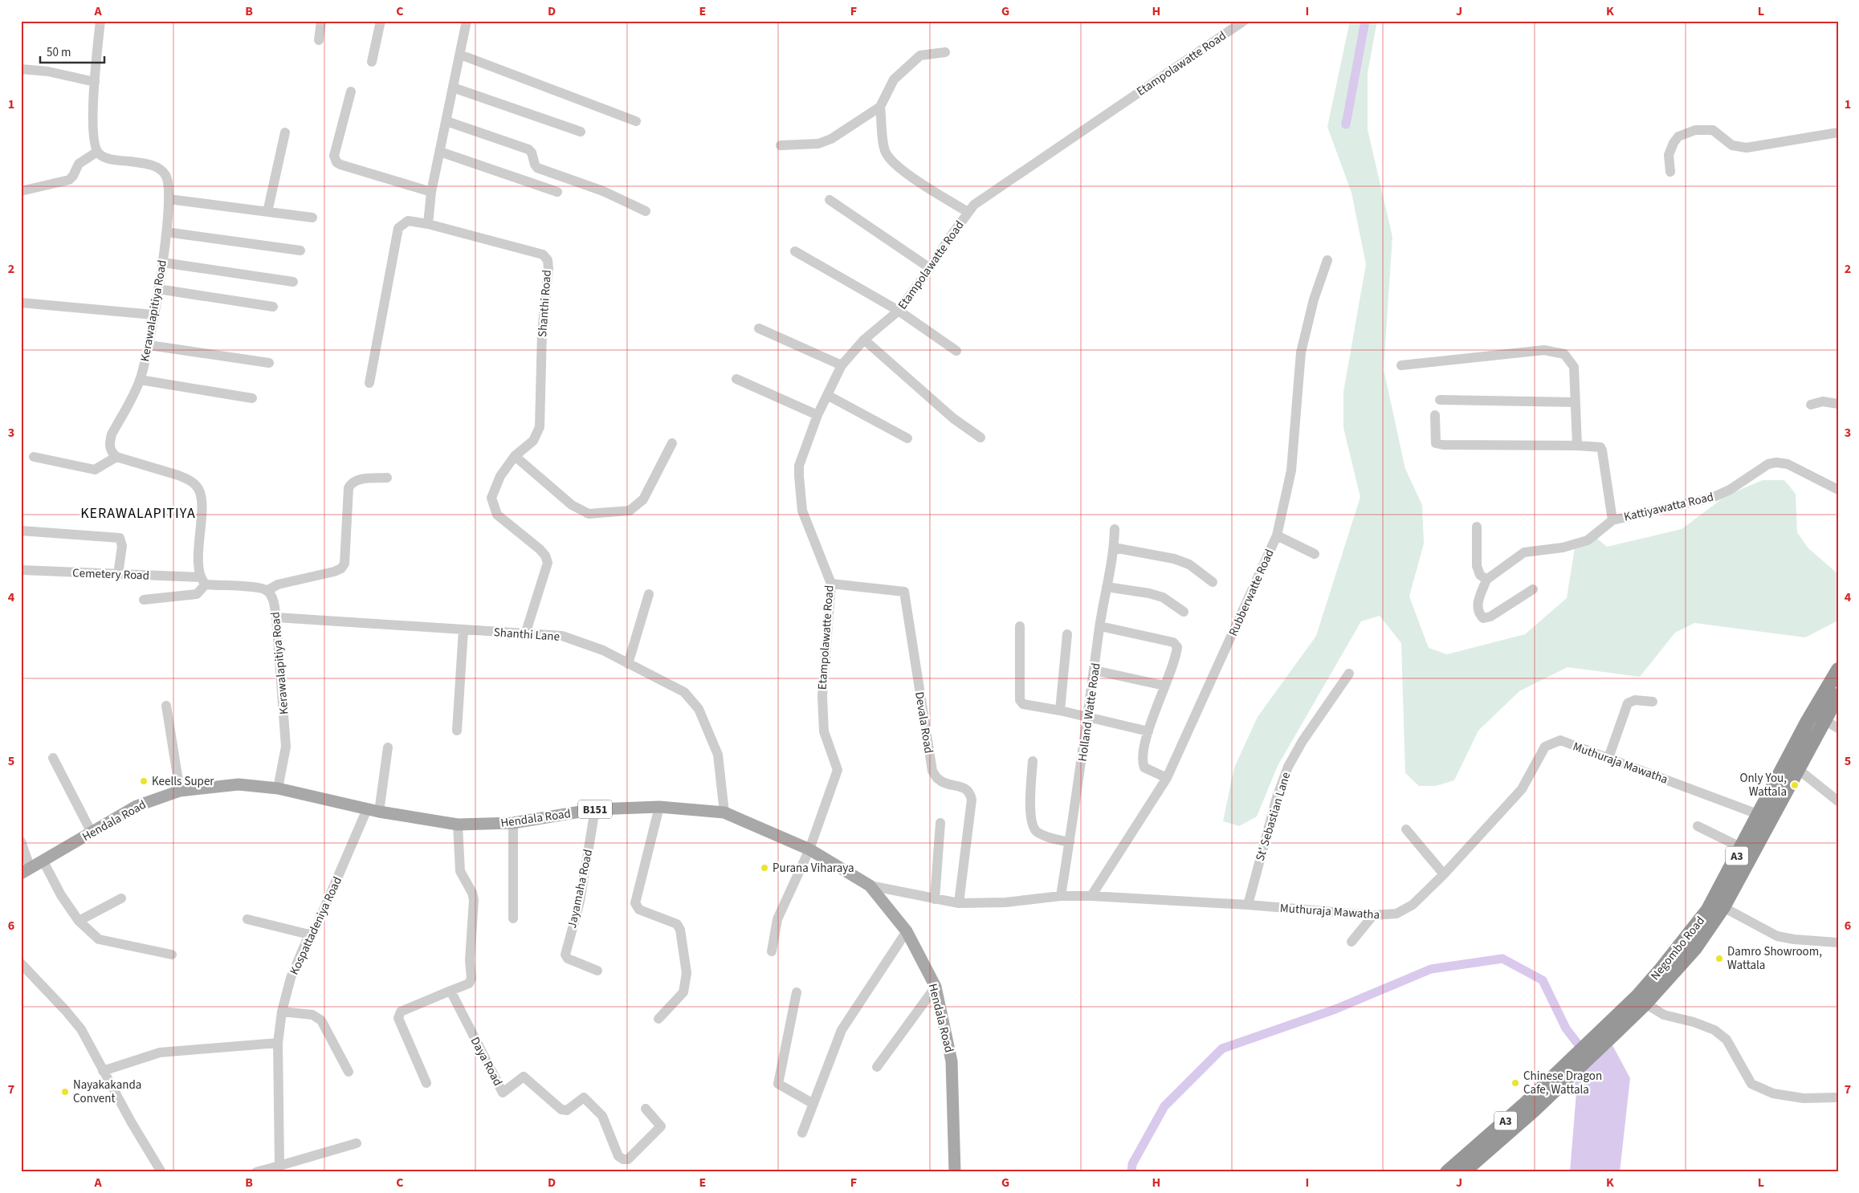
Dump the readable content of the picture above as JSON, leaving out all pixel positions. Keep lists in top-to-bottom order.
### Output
{
  "streets": {
    "highway": ["A3", "Negombo Road"],
    "main road": ["B151", "Hendala Road"],
    "street": [
      "Etampolawatte Road",
      "Shanthi Road",
      "Kerawalapitiya Road",
      "Kattiyawatta Road",
      "Cemetery Road",
      "Rubberwatte Road",
      "Shanthi Lane",
      "Holland Watte Road",
      "Devala Road",
      "Muthuraja Mawatha",
      "St' Sebastian Lane",
      "Jayamaha Road",
      "Kospattadeniya Road",
      "Daya Road"
    ]
  },
  "crossings": [
    ["Etampolawatte Road", "Devala Road"],
    ["Etampolawatte Road", "Hendala Road"],
    ["Shanthi Road", "Shanthi Lane"],
    ["Kerawalapitiya Road", "Shanthi Lane"],
    ["Kerawalapitiya Road", "Hendala Road"],
    ["Rubberwatte Road", "Muthuraja Mawatha"],
    ["Shanthi Lane", "Hendala Road"],
    ["Holland Watte Road", "Muthuraja Mawatha"],
    ["Devala Road", "Muthuraja Mawatha"],
    ["Muthuraja Mawatha", "St' Sebastian Lane"],
    ["Muthuraja Mawatha", "Hendala Road"],
    ["Muthuraja Mawatha", "Negombo Road"],
    ["Hendala Road", "Jayamaha Road"],
    ["Hendala Road", "Kospattadeniya Road"]
  ],
  "districts": ["KERAWALAPITIYA"],
  "places": [
    "Keells Super",
    "Only You, Wattala",
    "Purana Viharaya",
    "Damro Showroom, Wattala",
    "Chinese Dragon Cafe, Wattala",
    "Nayakakanda Convent"
  ],
  "scale_bar": "50 m",
  "grid": {
    "columns": [
      "A",
      "B",
      "C",
      "D",
      "E",
      "F",
      "G",
      "H",
      "I",
      "J",
      "K",
      "L"
    ],
    "rows": [
      "1",
      "2",
      "3",
      "4",
      "5",
      "6",
      "7"
    ]
  }
}
